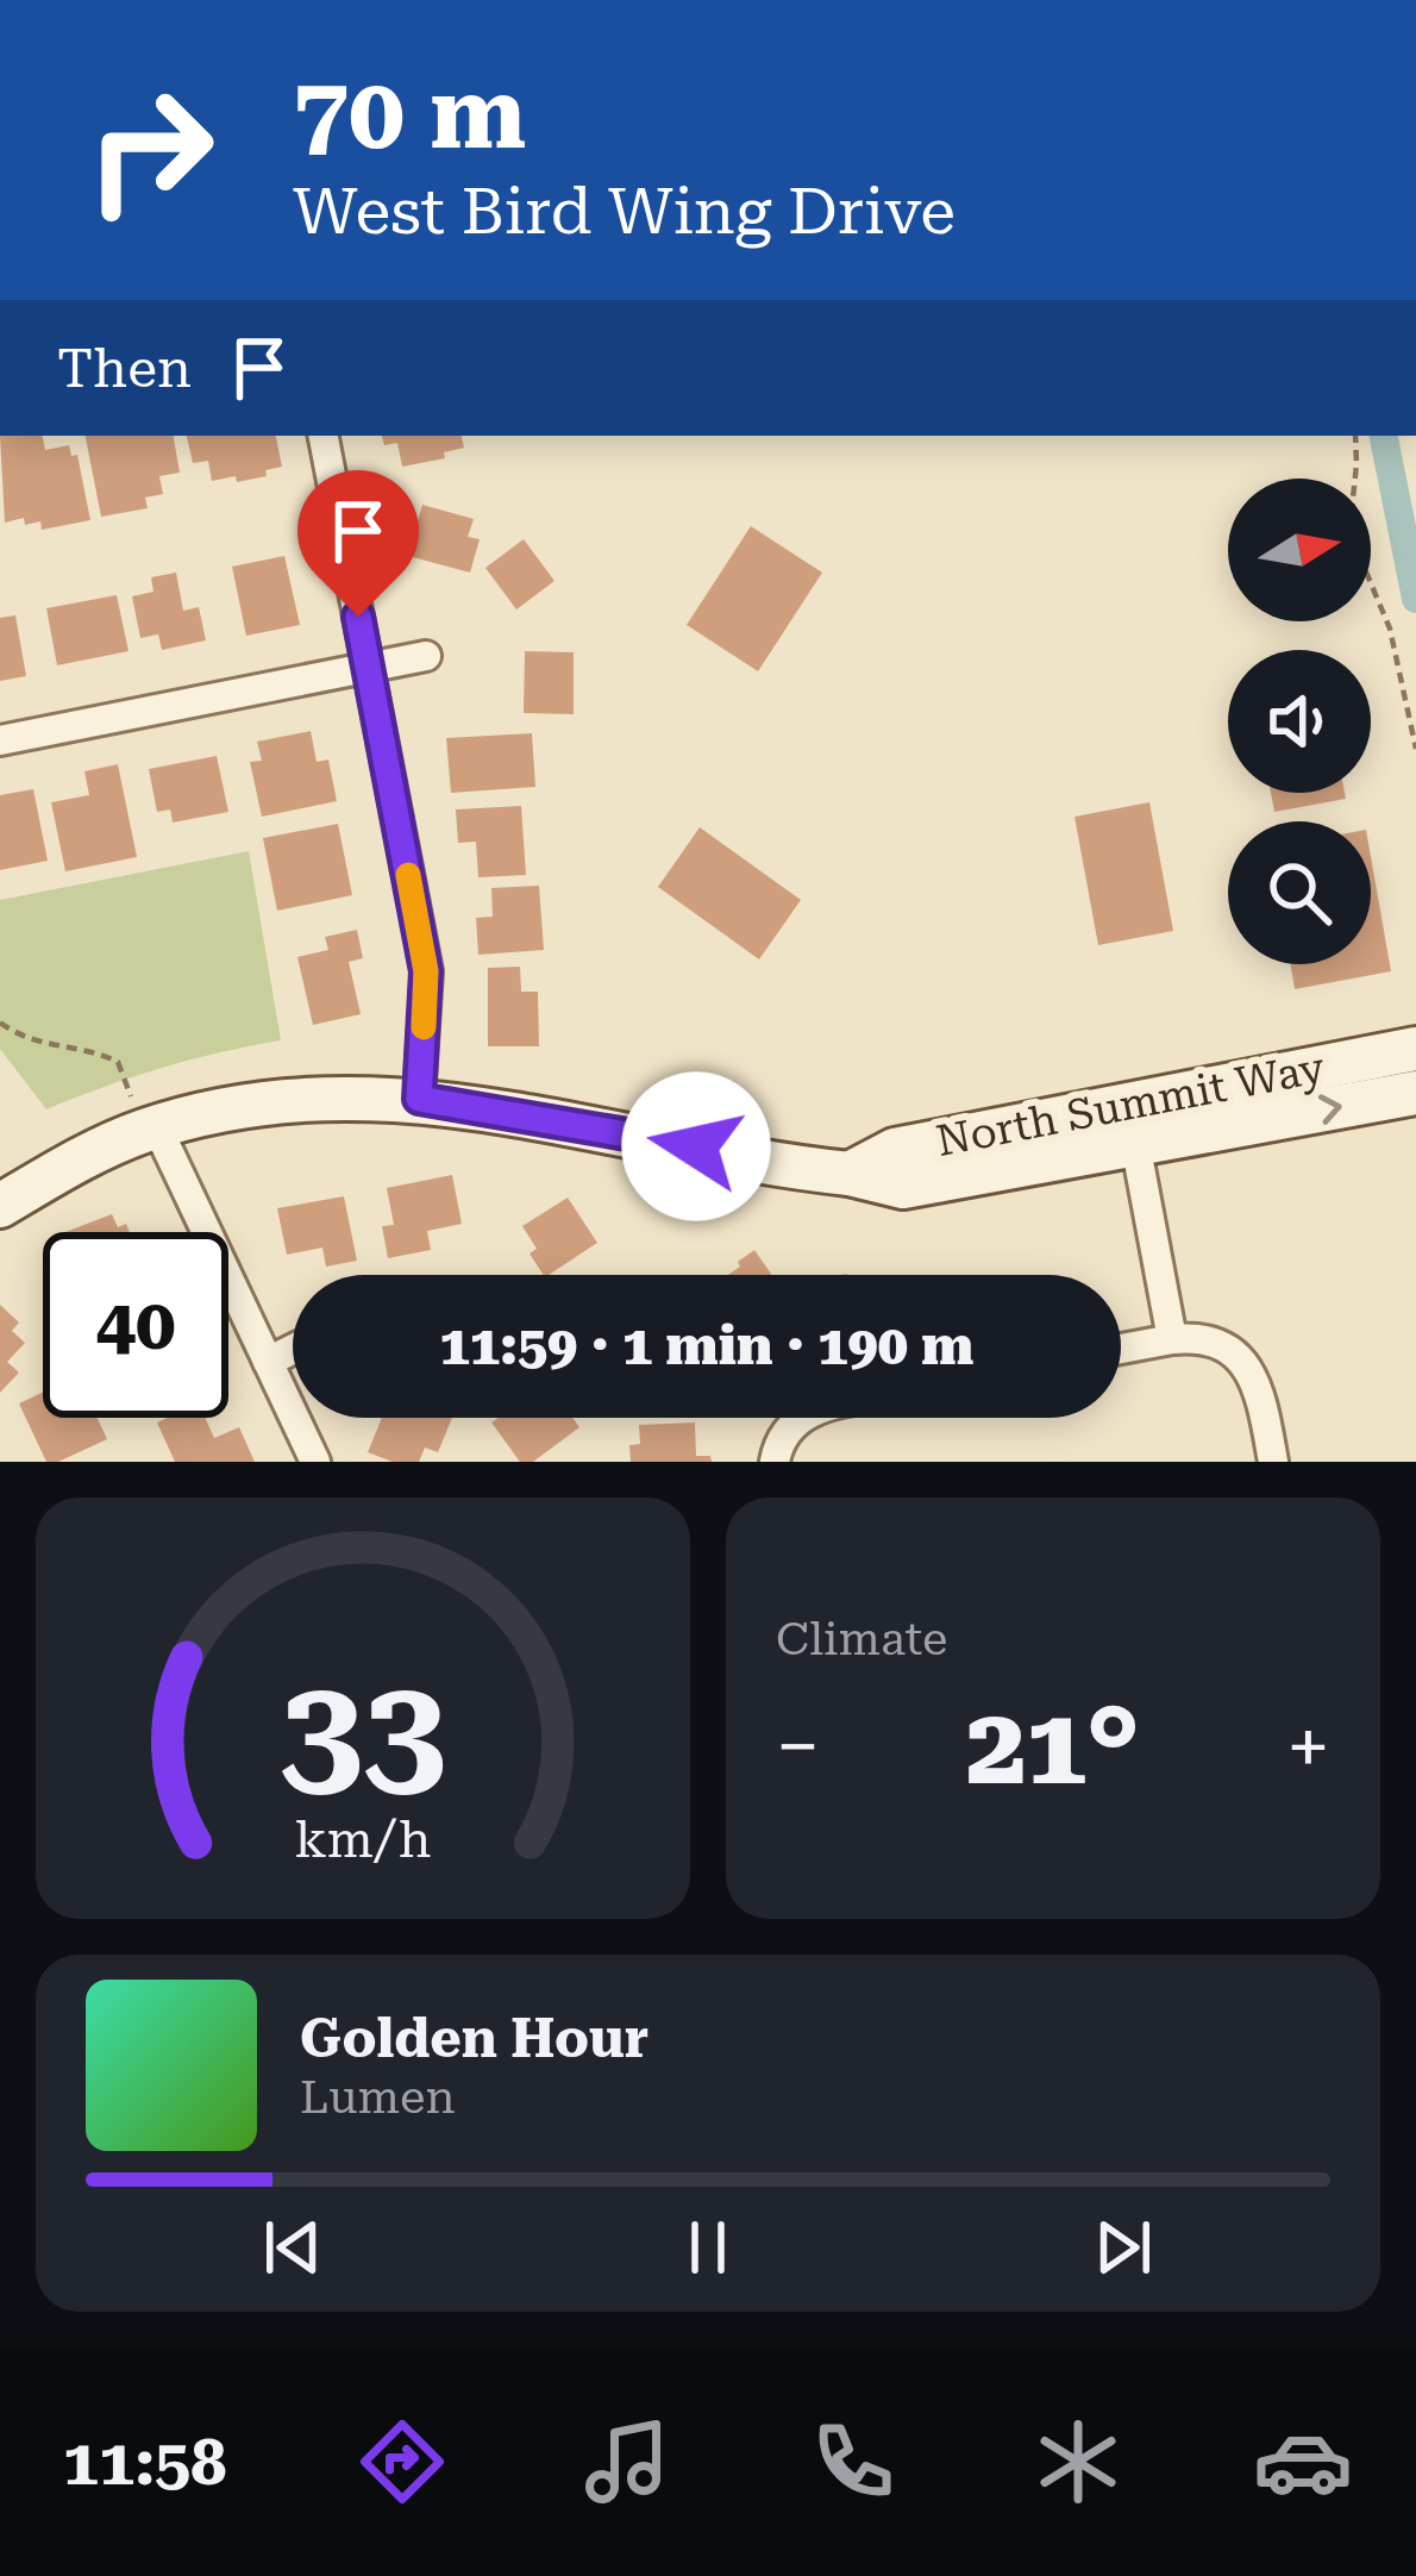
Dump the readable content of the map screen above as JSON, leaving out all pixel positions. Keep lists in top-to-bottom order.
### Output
{
  "streets": {
    "street": ["North Summit Way"]
  },
  "north": "right",
  "page": {
    "turn": ["70 m", "West Bird Wing Drive"],
    "then": "Then",
    "limit": "40",
    "trip": "11:59 · 1 min · 190 m",
    "tile": "Climate",
    "heat": ["−", "21°", "+"],
    "song": ["Golden Hour", "Lumen"],
    "tabs": "11:58",
    "gauge": ["33", "km/h"]
  }
}
